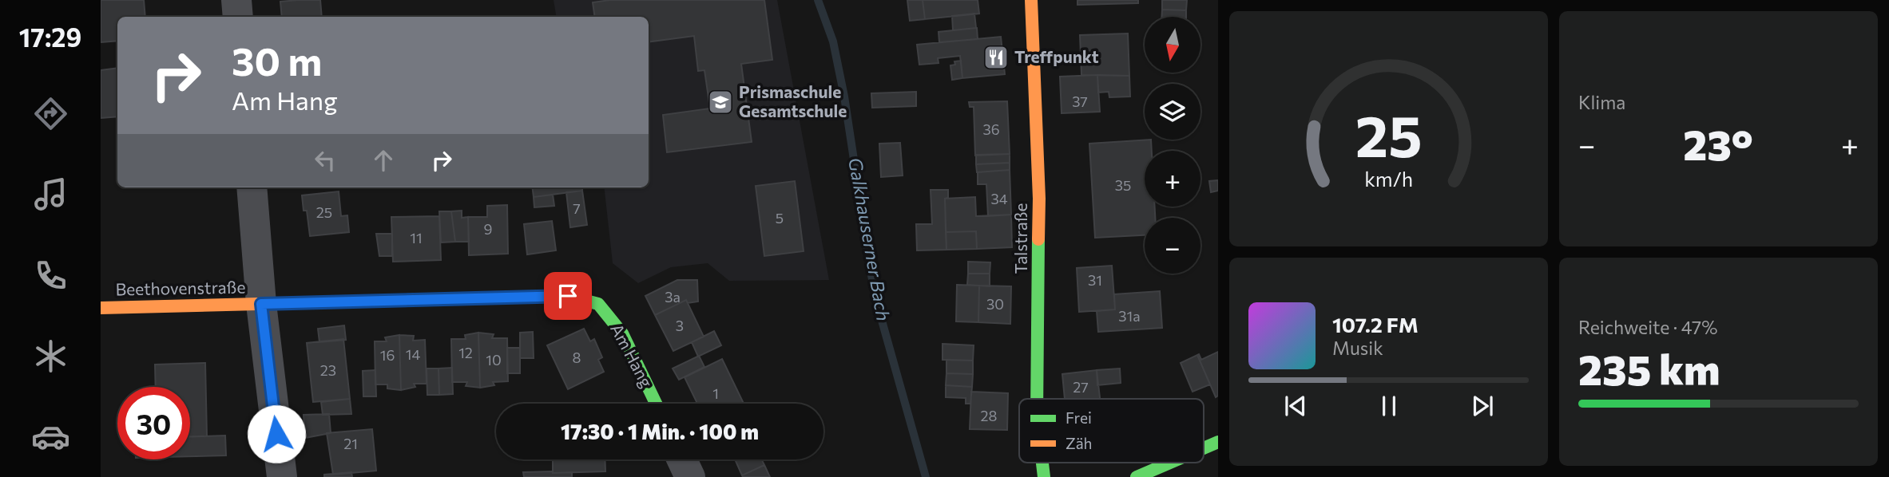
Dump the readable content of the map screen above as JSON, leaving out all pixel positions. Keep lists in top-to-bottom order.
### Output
{
  "streets": {
    "street": ["Talstraße", "Beethovenstraße", "Am Hang"]
  },
  "crossings": [
    ["Beethovenstraße", "Am Hang"]
  ],
  "water": ["Galkhauserner Bach"],
  "places": {
    "restaurant": ["Treffpunkt"],
    "school or university": ["Prismaschule Gesamtschule"]
  },
  "house_numbers": [
    "37",
    "36",
    "35",
    "34",
    "7",
    "25",
    "5",
    "9",
    "11",
    "31",
    "3a",
    "30",
    "31a",
    "3",
    "12",
    "14",
    "16",
    "8",
    "10",
    "23",
    "27",
    "1",
    "28",
    "21"
  ],
  "legend": ["Frei", "Zäh"],
  "north": "bottom",
  "page": {
    "tabs": "17:29",
    "tile": [
      "Klima",
      ["Reichweite · 47%", "235 km"]
    ],
    "map_buttons": ["+", "−"],
    "turn": ["30 m", "Am Hang"],
    "heat": ["−", "23°", "+"],
    "song": ["107.2 FM", "Musik"],
    "limit": "30",
    "trip": "17:30 · 1 Min. · 100 m",
    "gauge": ["25", "km/h"]
  }
}
